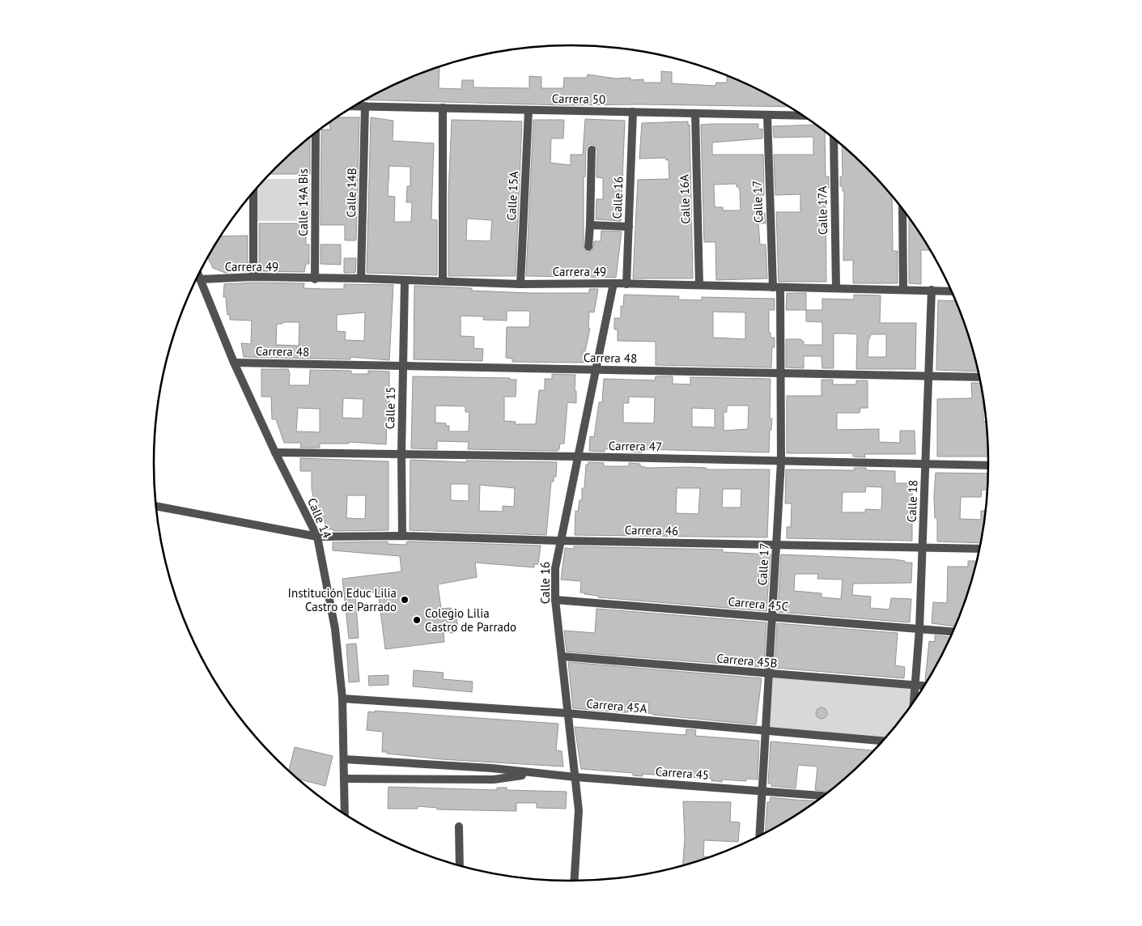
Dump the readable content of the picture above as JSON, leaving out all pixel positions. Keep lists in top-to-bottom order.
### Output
{
  "streets": {
    "street": [
      "Carrera 50",
      "Calle 14B",
      "Calle 15A",
      "Calle 16",
      "Calle 16A",
      "Calle 17",
      "Calle 14A Bis",
      "Calle 17A",
      "Carrera 49",
      "Carrera 48",
      "Calle 15",
      "Carrera 47",
      "Calle 18",
      "Calle 14",
      "Carrera 46",
      "Carrera 45C",
      "Carrera 45B",
      "Carrera 45A",
      "Carrera 45"
    ]
  },
  "crossings": [
    ["Carrera 50", "Calle 14B"],
    ["Carrera 50", "Calle 15A"],
    ["Carrera 50", "Calle 16"],
    ["Carrera 50", "Calle 16A"],
    ["Carrera 50", "Calle 17"],
    ["Calle 14B", "Carrera 49"],
    ["Calle 15A", "Carrera 49"],
    ["Calle 16", "Carrera 49"],
    ["Calle 16", "Carrera 48"],
    ["Calle 16", "Carrera 47"],
    ["Calle 16", "Carrera 46"],
    ["Calle 16", "Carrera 45C"],
    ["Calle 16", "Carrera 45B"],
    ["Calle 16", "Carrera 45A"],
    ["Calle 16", "Carrera 45"],
    ["Calle 16A", "Carrera 49"],
    ["Calle 17", "Carrera 49"],
    ["Calle 17", "Carrera 48"],
    ["Calle 17", "Carrera 47"],
    ["Calle 17", "Carrera 46"],
    ["Calle 17", "Carrera 45C"],
    ["Calle 17", "Carrera 45B"],
    ["Calle 17", "Carrera 45A"],
    ["Calle 17", "Carrera 45"],
    ["Calle 14A Bis", "Carrera 49"],
    ["Calle 17A", "Carrera 49"],
    ["Carrera 49", "Calle 15"],
    ["Carrera 49", "Calle 18"],
    ["Carrera 49", "Calle 14"],
    ["Carrera 48", "Calle 15"],
    ["Carrera 48", "Calle 18"],
    ["Carrera 48", "Calle 14"],
    ["Calle 15", "Carrera 47"],
    ["Calle 15", "Carrera 46"],
    ["Carrera 47", "Calle 18"],
    ["Carrera 47", "Calle 14"],
    ["Calle 18", "Carrera 46"],
    ["Calle 18", "Carrera 45C"],
    ["Calle 18", "Carrera 45B"],
    ["Calle 14", "Carrera 46"],
    ["Calle 14", "Carrera 45A"],
    ["Calle 14", "Carrera 45"]
  ],
  "places": ["Institución Educ Lilia Castro de Parrado", "Colegio Lilia Castro de Parrado"]
}
